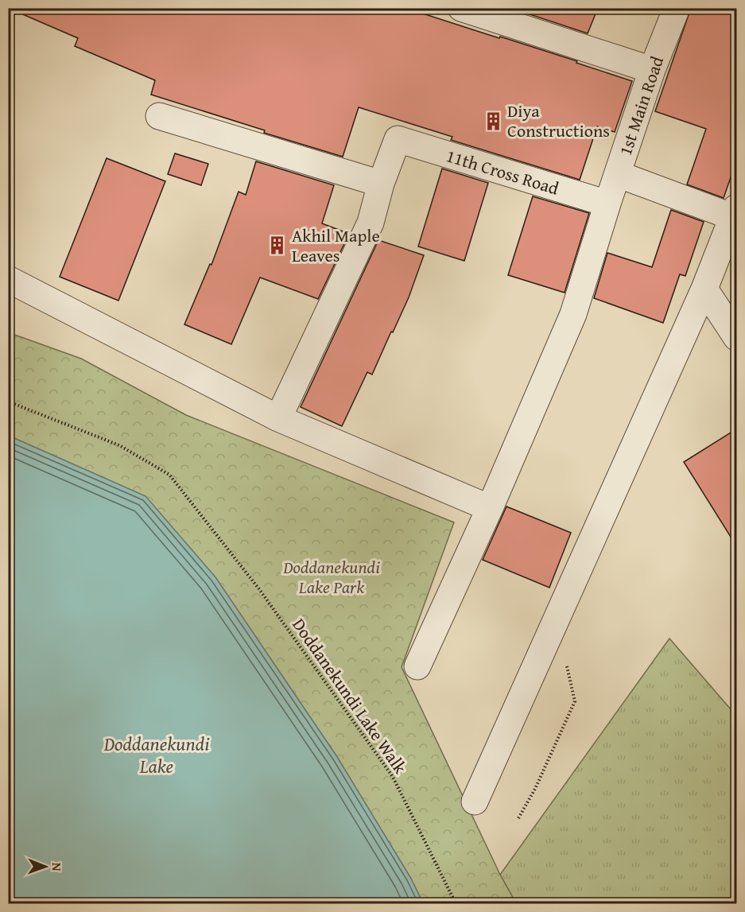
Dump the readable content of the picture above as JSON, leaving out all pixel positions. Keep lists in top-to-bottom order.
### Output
{
  "streets": {
    "street": ["1st Main Road", "11th Cross Road"],
    "path": ["Doddanekundi Lake Walk"]
  },
  "crossings": [
    ["1st Main Road", "11th Cross Road"]
  ],
  "water": ["Doddanekundi Lake"],
  "parks": ["Doddanekundi Lake Park"],
  "places": {
    "building": ["Diya Constructions", "Akhil Maple Leaves"]
  },
  "north": "right"
}
